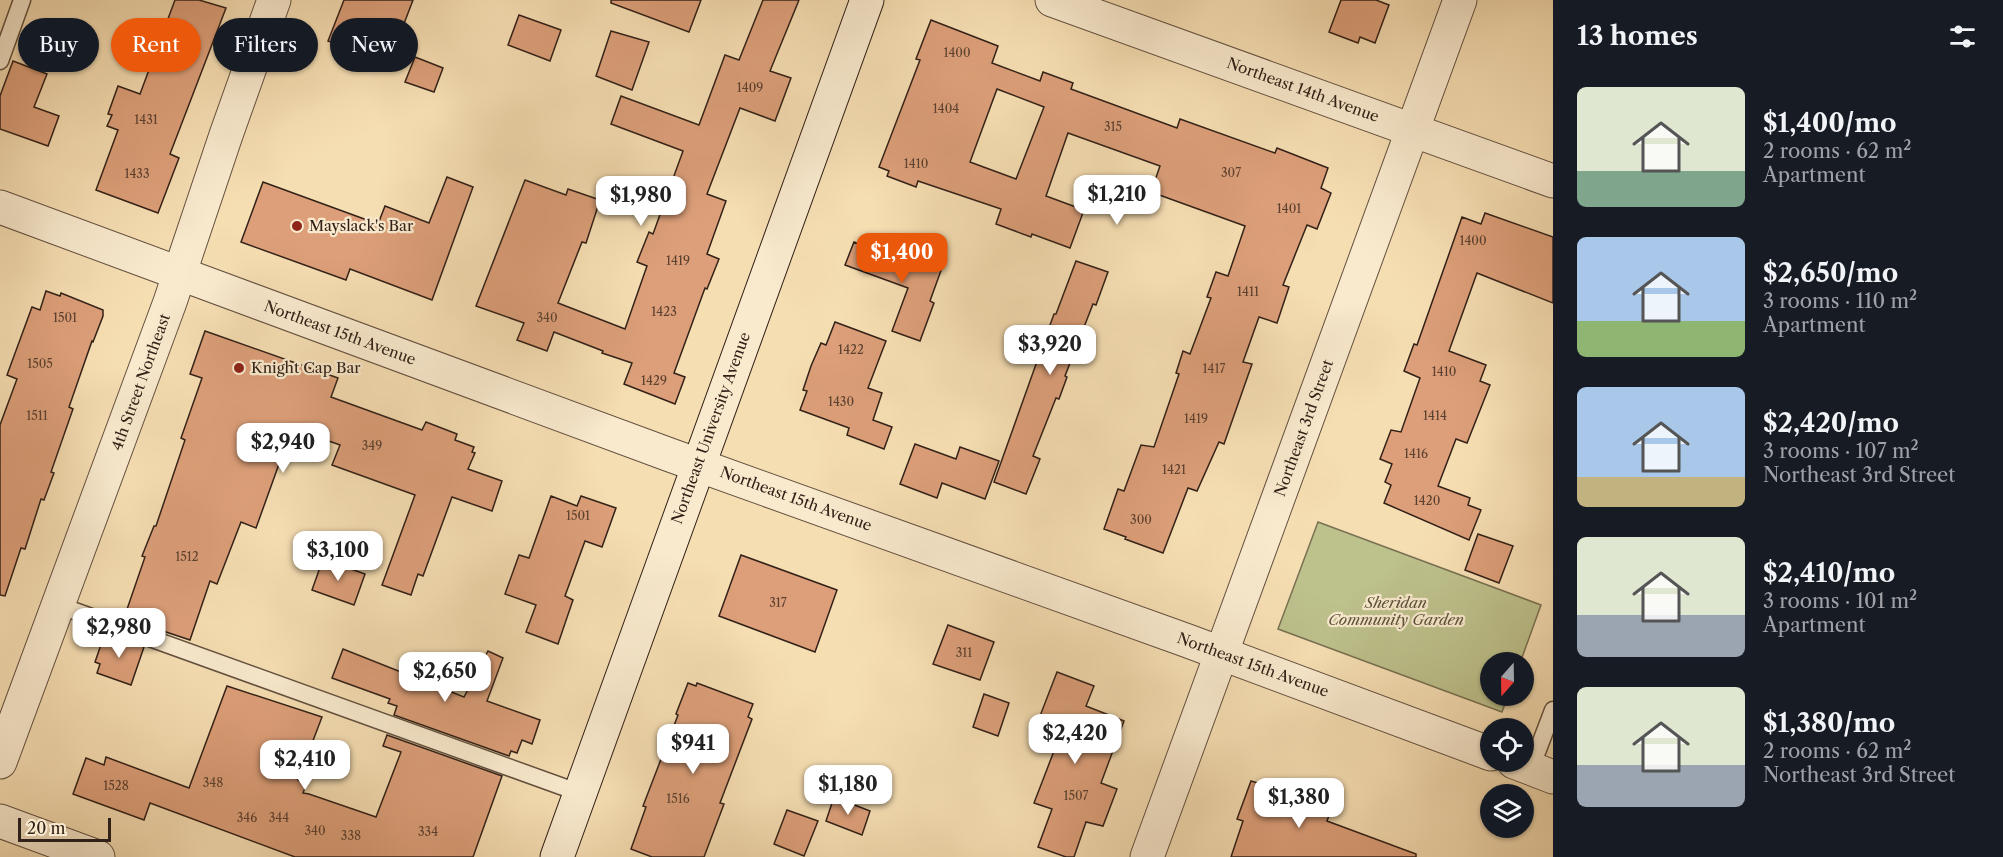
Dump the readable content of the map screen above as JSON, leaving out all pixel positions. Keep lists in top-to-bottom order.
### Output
{
  "streets": {
    "street": [
      "Northeast 14th Avenue",
      "Northeast 15th Avenue",
      "4th Street Northeast",
      "Northeast University Avenue",
      "Northeast 3rd Street"
    ]
  },
  "crossings": [
    ["Northeast 14th Avenue", "Northeast 3rd Street"],
    ["Northeast 15th Avenue", "4th Street Northeast"],
    ["Northeast 15th Avenue", "Northeast University Avenue"],
    ["Northeast 15th Avenue", "Northeast 3rd Street"]
  ],
  "parks": ["Sheridan Community Garden"],
  "places": ["Mayslack's Bar", "Knight Cap Bar"],
  "house_numbers": [
    "1400",
    "1409",
    "1404",
    "1431",
    "315",
    "1410",
    "307",
    "1433",
    "1401",
    "1400",
    "1419",
    "1411",
    "1423",
    "1501",
    "340",
    "1422",
    "1505",
    "1417",
    "1410",
    "1429",
    "1430",
    "1511",
    "1414",
    "1419",
    "349",
    "1416",
    "1421",
    "1420",
    "1501",
    "300",
    "1512",
    "317",
    "311",
    "348",
    "1528",
    "1507",
    "1516",
    "346",
    "344",
    "340",
    "334",
    "338"
  ],
  "scale_bar": "20 m",
  "north": "bottom",
  "page": {
    "heading": "13 homes",
    "chip": [
      "Buy",
      "Rent",
      "Filters",
      "New"
    ],
    "list": [
      {
        "name": "$1,400/mo",
        "note": "2 rooms · 62 m² · Apartment"
      },
      {
        "name": "$2,650/mo",
        "note": "3 rooms · 110 m² · Apartment"
      },
      {
        "name": "$2,420/mo",
        "note": "3 rooms · 107 m² · Northeast 3rd Street"
      },
      {
        "name": "$2,410/mo",
        "note": "3 rooms · 101 m² · Apartment"
      },
      {
        "name": "$1,380/mo",
        "note": "2 rooms · 62 m² · Northeast 3rd Street"
      }
    ],
    "price": [
      "$1,210",
      "$1,980",
      "$1,400",
      "$3,920",
      "$2,940",
      "$3,100",
      "$2,980",
      "$2,650",
      "$2,420",
      "$941",
      "$2,410",
      "$1,180",
      "$1,380"
    ],
    "scale": "20 m"
  }
}
